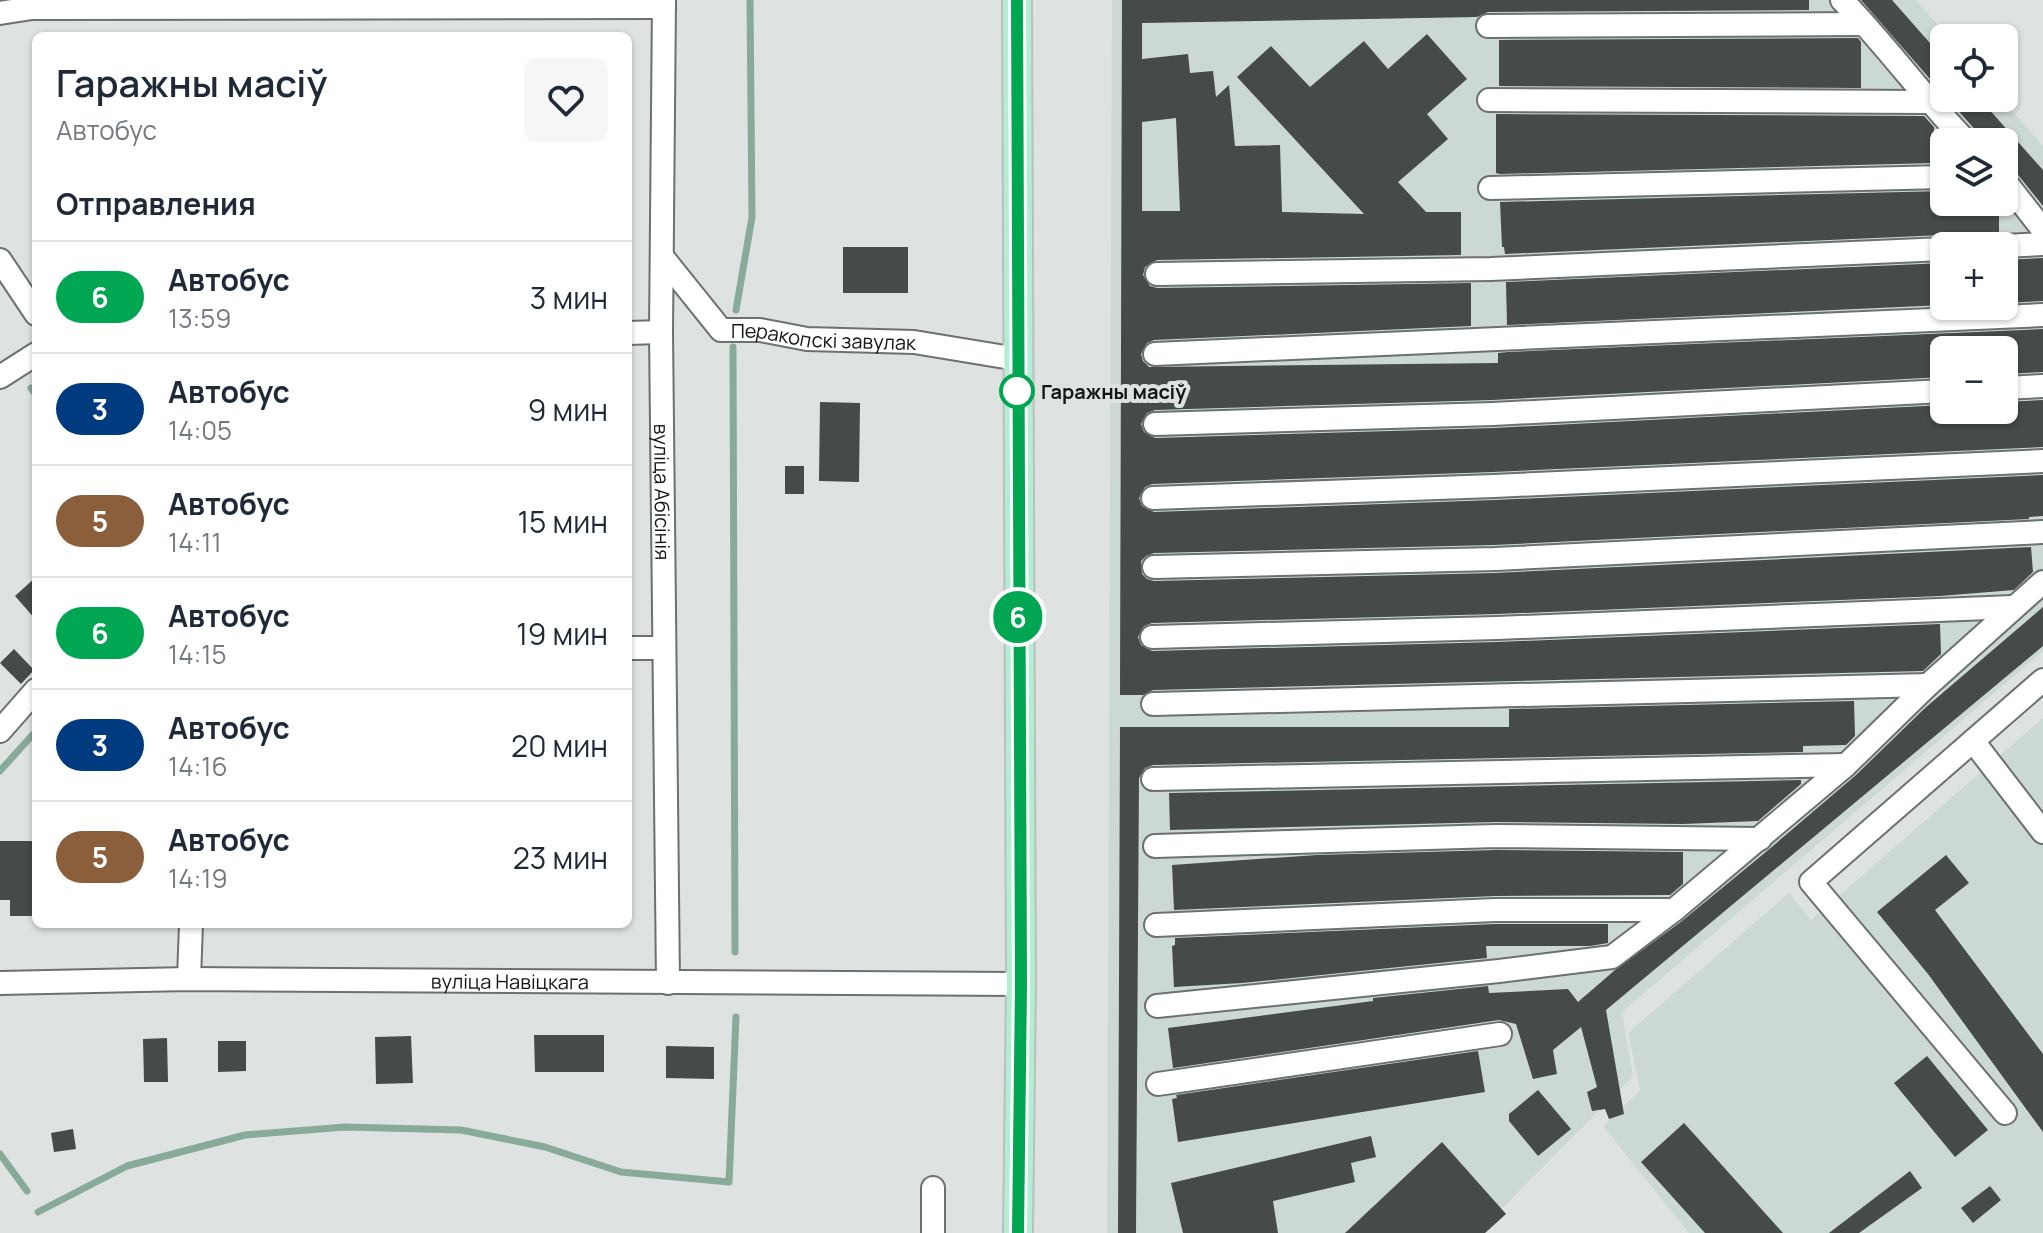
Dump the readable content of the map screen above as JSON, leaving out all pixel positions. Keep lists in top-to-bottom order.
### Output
{
  "streets": {
    "street": ["Перакопскі завулак", "вуліца Абісінія", "вуліца Навіцкага"]
  },
  "crossings": [
    ["Перакопскі завулак", "вуліца Абісінія"],
    ["вуліца Абісінія", "вуліца Навіцкага"]
  ],
  "places": ["Гаражны масіў"],
  "lines": ["bus line 6"],
  "page": {
    "on_map": "6",
    "map_buttons": ["+", "−"],
    "heading": [
      ["Гаражны масіў", "Автобус"],
      "Отправления"
    ],
    "list": [
      {
        "mark": "6",
        "name": "Автобус",
        "note": "13:59",
        "value": "3 мин"
      },
      {
        "mark": "3",
        "name": "Автобус",
        "note": "14:05",
        "value": "9 мин"
      },
      {
        "mark": "5",
        "name": "Автобус",
        "note": "14:11",
        "value": "15 мин"
      },
      {
        "mark": "6",
        "name": "Автобус",
        "note": "14:15",
        "value": "19 мин"
      },
      {
        "mark": "3",
        "name": "Автобус",
        "note": "14:16",
        "value": "20 мин"
      },
      {
        "mark": "5",
        "name": "Автобус",
        "note": "14:19",
        "value": "23 мин"
      }
    ]
  }
}
